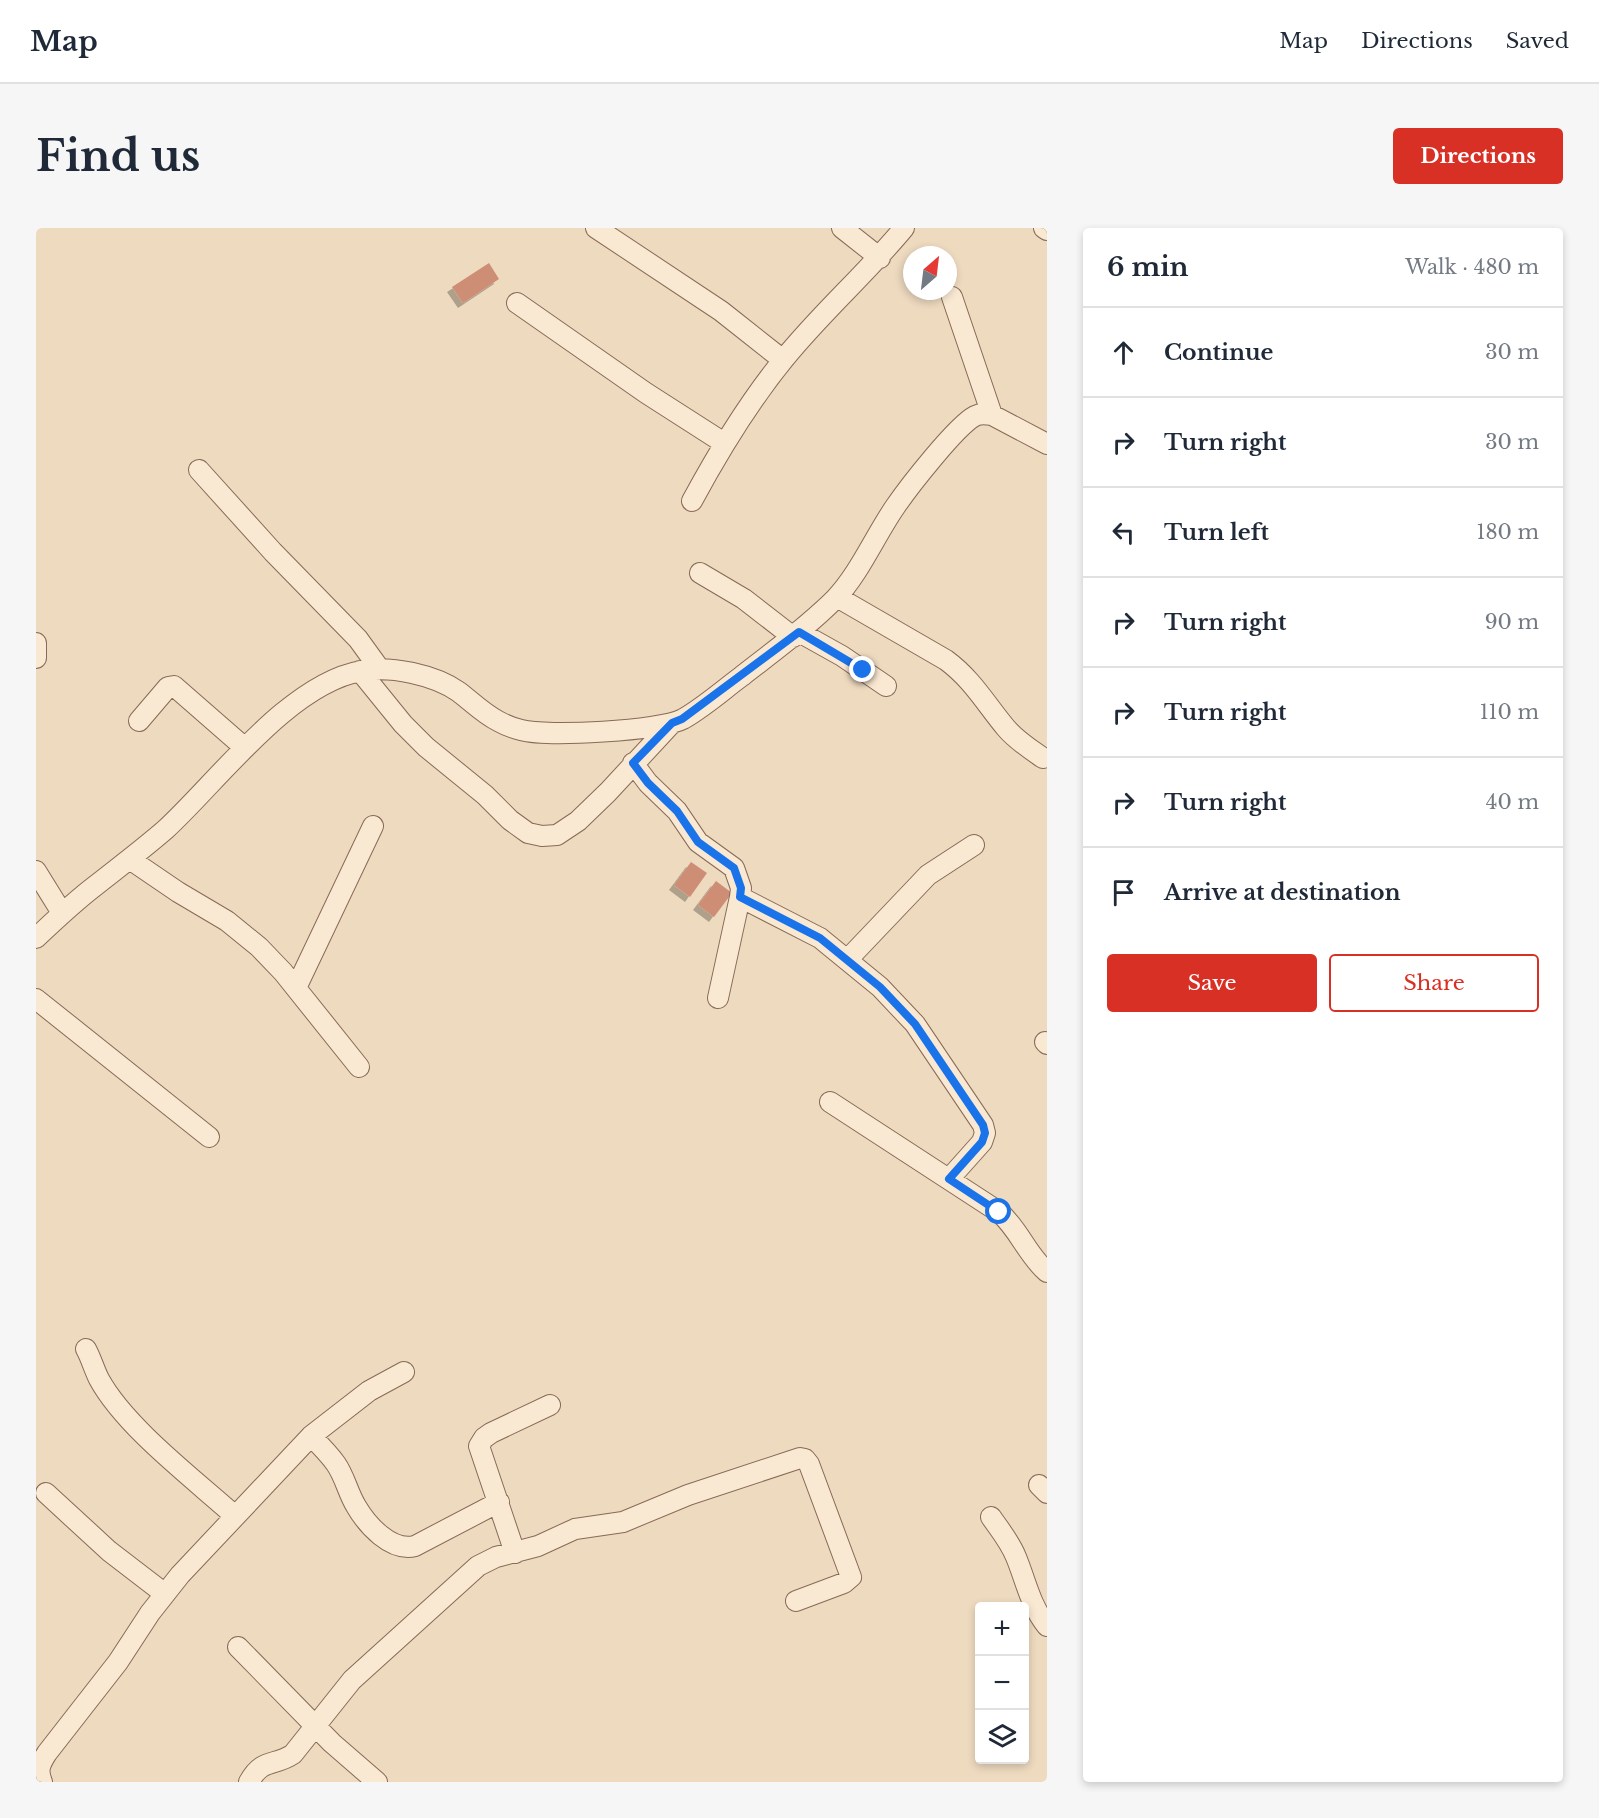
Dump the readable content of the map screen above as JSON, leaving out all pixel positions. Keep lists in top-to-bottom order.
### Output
{
  "north": "top right",
  "page": {
    "header": "Map",
    "nav": ["Map", "Directions", "Saved"],
    "buttons": [
      "Directions",
      ["Save", "Share"]
    ],
    "title": "Find us",
    "heading": ["6 min", "Walk · 480 m"],
    "list": [
      ["Continue", "30 m"],
      ["Turn right", "30 m"],
      ["Turn left", "180 m"],
      ["Turn right", "90 m"],
      ["Turn right", "110 m"],
      ["Turn right", "40 m"],
      "Arrive at destination"
    ],
    "map_buttons": ["+", "−"]
  }
}
